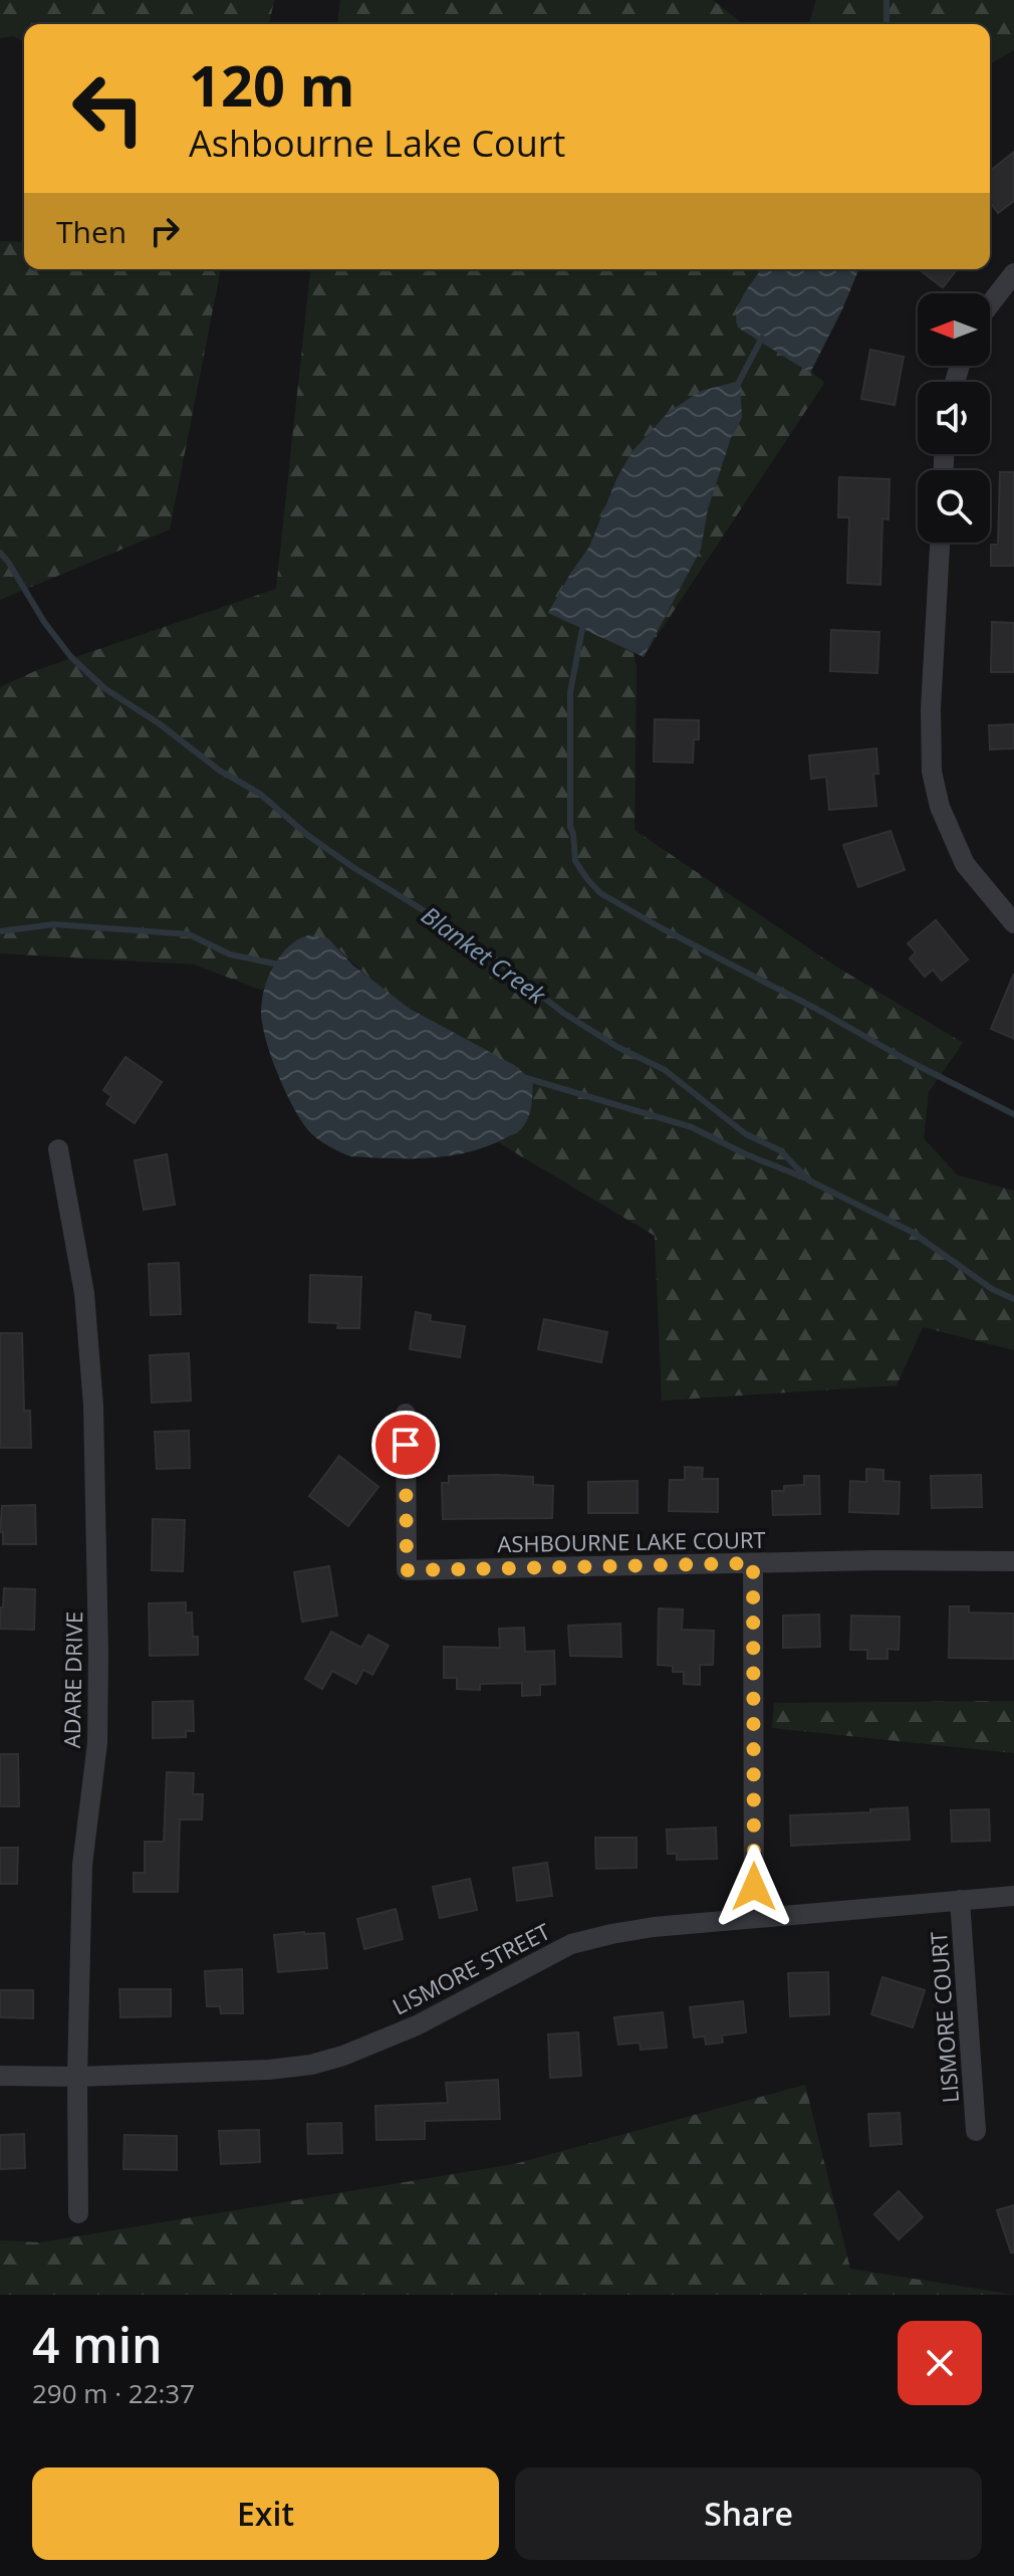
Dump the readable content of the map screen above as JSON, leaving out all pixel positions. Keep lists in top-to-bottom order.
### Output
{
  "streets": {
    "street": [
      "ASHBOURNE LAKE COURT",
      "ADARE DRIVE",
      "LISMORE STREET",
      "LISMORE COURT"
    ]
  },
  "crossings": [
    ["ADARE DRIVE", "LISMORE STREET"],
    ["LISMORE STREET", "LISMORE COURT"]
  ],
  "water": ["Blanket Creek"],
  "north": "left",
  "page": {
    "turn": ["120 m", "Ashbourne Lake Court"],
    "then": "Then",
    "heading": ["4 min", "290 m · 22:37"],
    "buttons": ["Exit", "Share"]
  }
}
